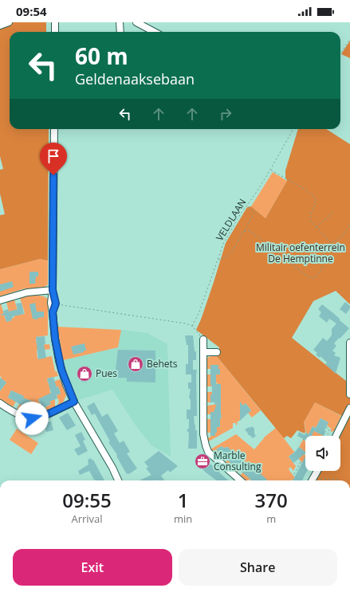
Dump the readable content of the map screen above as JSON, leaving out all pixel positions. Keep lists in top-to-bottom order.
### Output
{
  "streets": {
    "path": ["VELDLAAN"]
  },
  "parks": ["Militair oefenterrein De Hemptinne"],
  "places": {
    "shop": ["Behets", "Pues"],
    "office": ["Marble Consulting"]
  },
  "page": {
    "status": "09:54",
    "turn": ["60 m", "Geldenaaksebaan"],
    "eta": [
      "09:55",
      "Arrival",
      "1",
      "min",
      "370",
      "m"
    ],
    "buttons": ["Exit", "Share"]
  }
}
